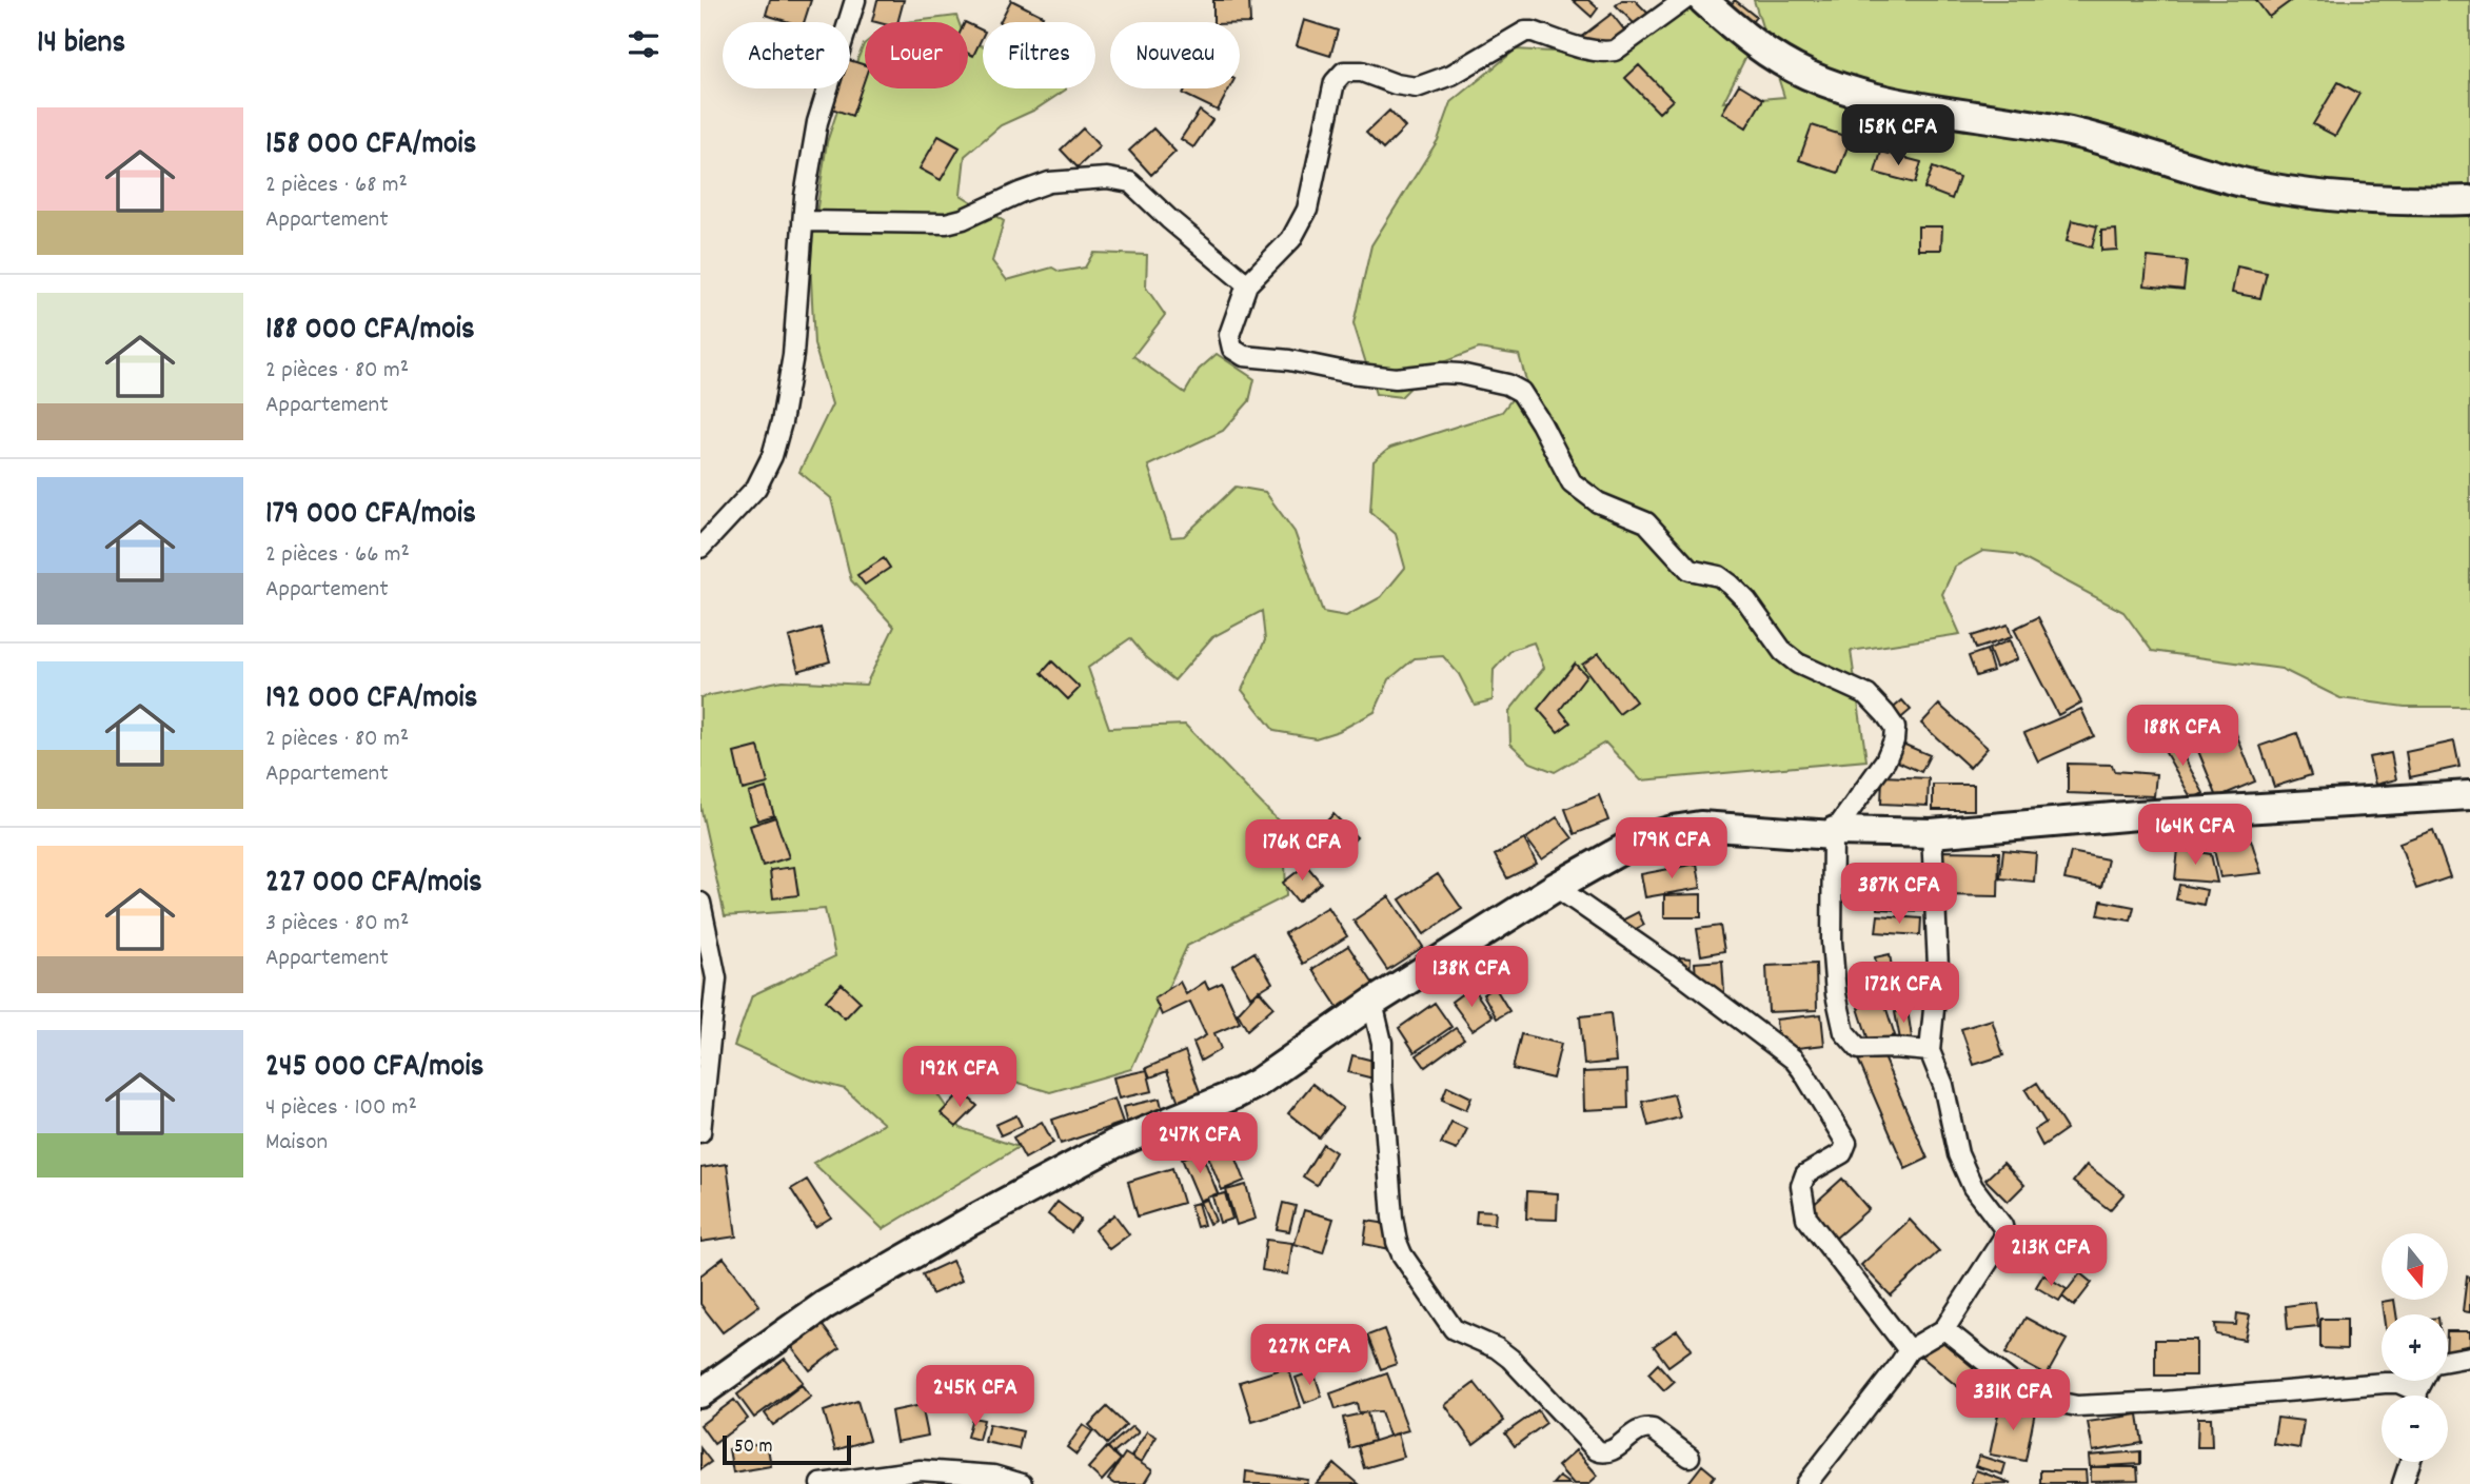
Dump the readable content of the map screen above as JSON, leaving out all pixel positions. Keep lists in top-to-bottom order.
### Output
{
  "scale_bar": "50 m",
  "north": "bottom",
  "page": {
    "heading": "14 biens",
    "chip": [
      "Acheter",
      "Louer",
      "Filtres",
      "Nouveau"
    ],
    "list": [
      {
        "name": "158 000 CFA/mois",
        "note": "2 pièces · 68 m² · Appartement"
      },
      {
        "name": "188 000 CFA/mois",
        "note": "2 pièces · 80 m² · Appartement"
      },
      {
        "name": "179 000 CFA/mois",
        "note": "2 pièces · 66 m² · Appartement"
      },
      {
        "name": "192 000 CFA/mois",
        "note": "2 pièces · 80 m² · Appartement"
      },
      {
        "name": "227 000 CFA/mois",
        "note": "3 pièces · 80 m² · Appartement"
      },
      {
        "name": "245 000 CFA/mois",
        "note": "4 pièces · 100 m² · Maison"
      }
    ],
    "price": [
      "158K CFA",
      "188K CFA",
      "164K CFA",
      "179K CFA",
      "176K CFA",
      "387K CFA",
      "138K CFA",
      "172K CFA",
      "192K CFA",
      "247K CFA",
      "213K CFA",
      "227K CFA",
      "245K CFA",
      "331K CFA"
    ],
    "map_buttons": ["+", "−"],
    "scale": "50 m"
  }
}
